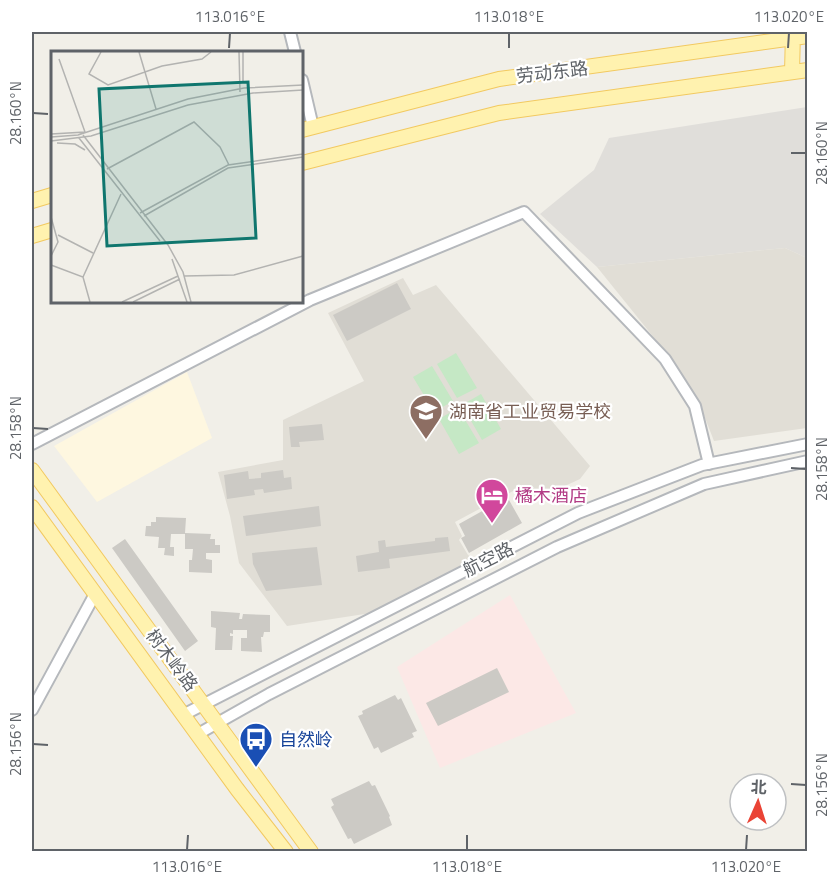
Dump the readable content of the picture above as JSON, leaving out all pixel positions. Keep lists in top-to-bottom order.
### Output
{
  "streets": {
    "main road": ["劳动东路", "树木岭路"],
    "street": ["航空路"]
  },
  "crossings": [
    ["航空路", "树木岭路"]
  ],
  "places": {
    "school or university": ["湖南省工业贸易学校"],
    "hotel": ["橘木酒店"],
    "bus stop": ["自然岭"]
  },
  "north": "top",
  "coordinates": [
    "113.016°E",
    "113.018°E",
    "113.020°E",
    "28.160°N",
    "28.158°N",
    "28.156°N"
  ]
}
